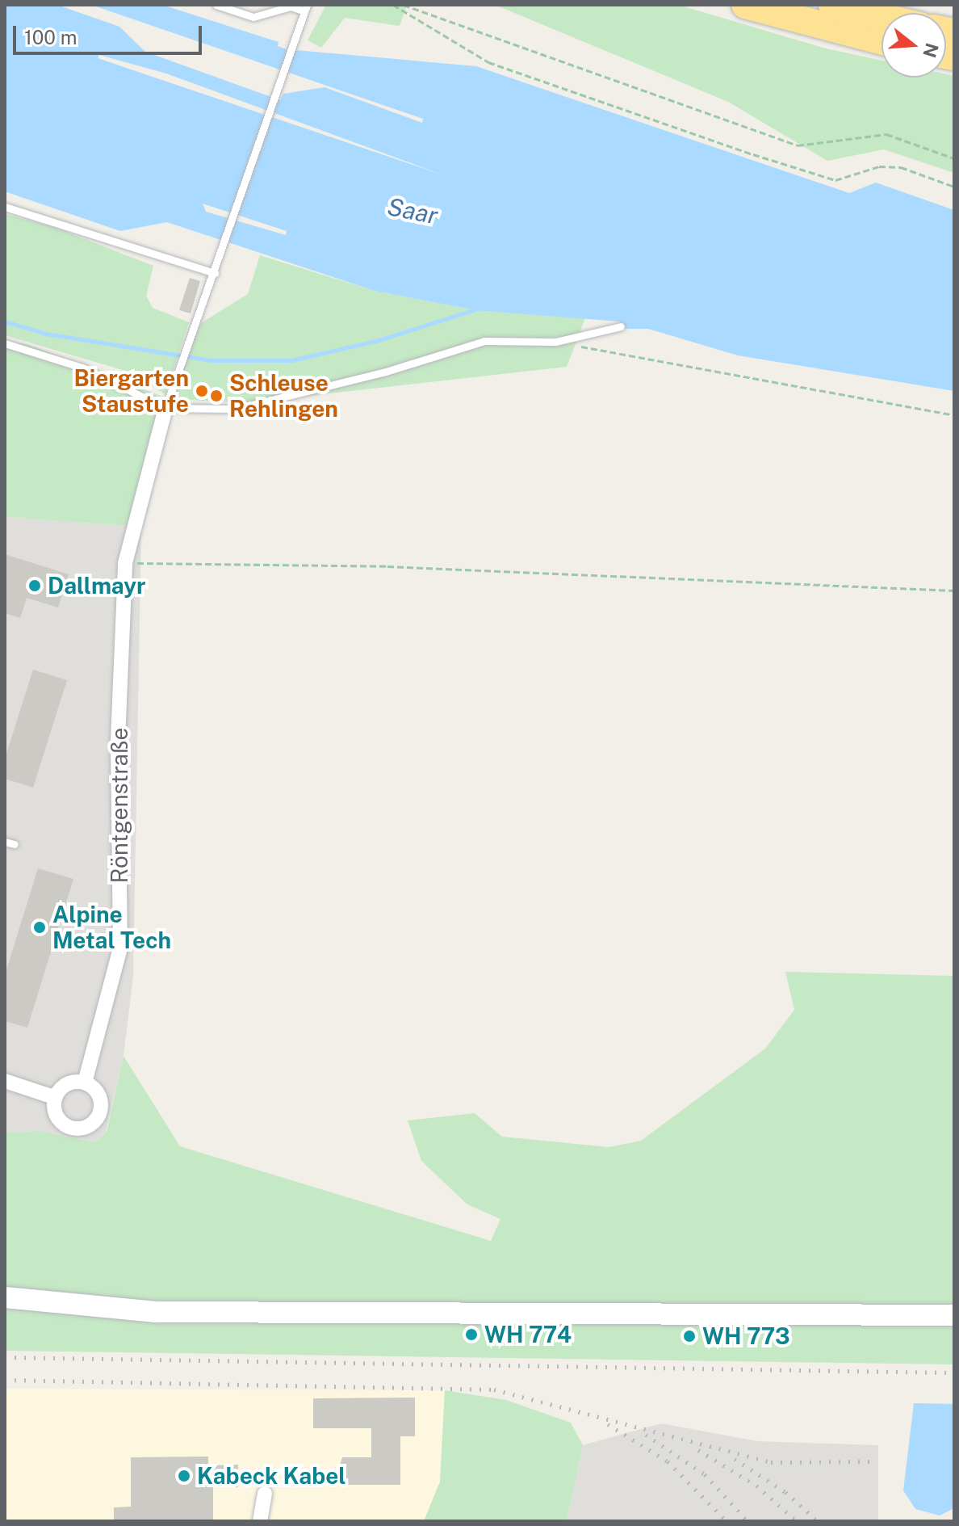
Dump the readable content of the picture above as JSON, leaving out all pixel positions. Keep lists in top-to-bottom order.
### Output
{
  "streets": {
    "street": ["Röntgenstraße"]
  },
  "water": ["Saar"],
  "places": [
    "Biergarten Staustufe",
    "Schleuse Rehlingen",
    "Dallmayr",
    "Alpine Metal Tech",
    "WH 774",
    "WH 773",
    "Kabeck Kabel"
  ],
  "scale_bar": "100 m",
  "north": "right"
}
